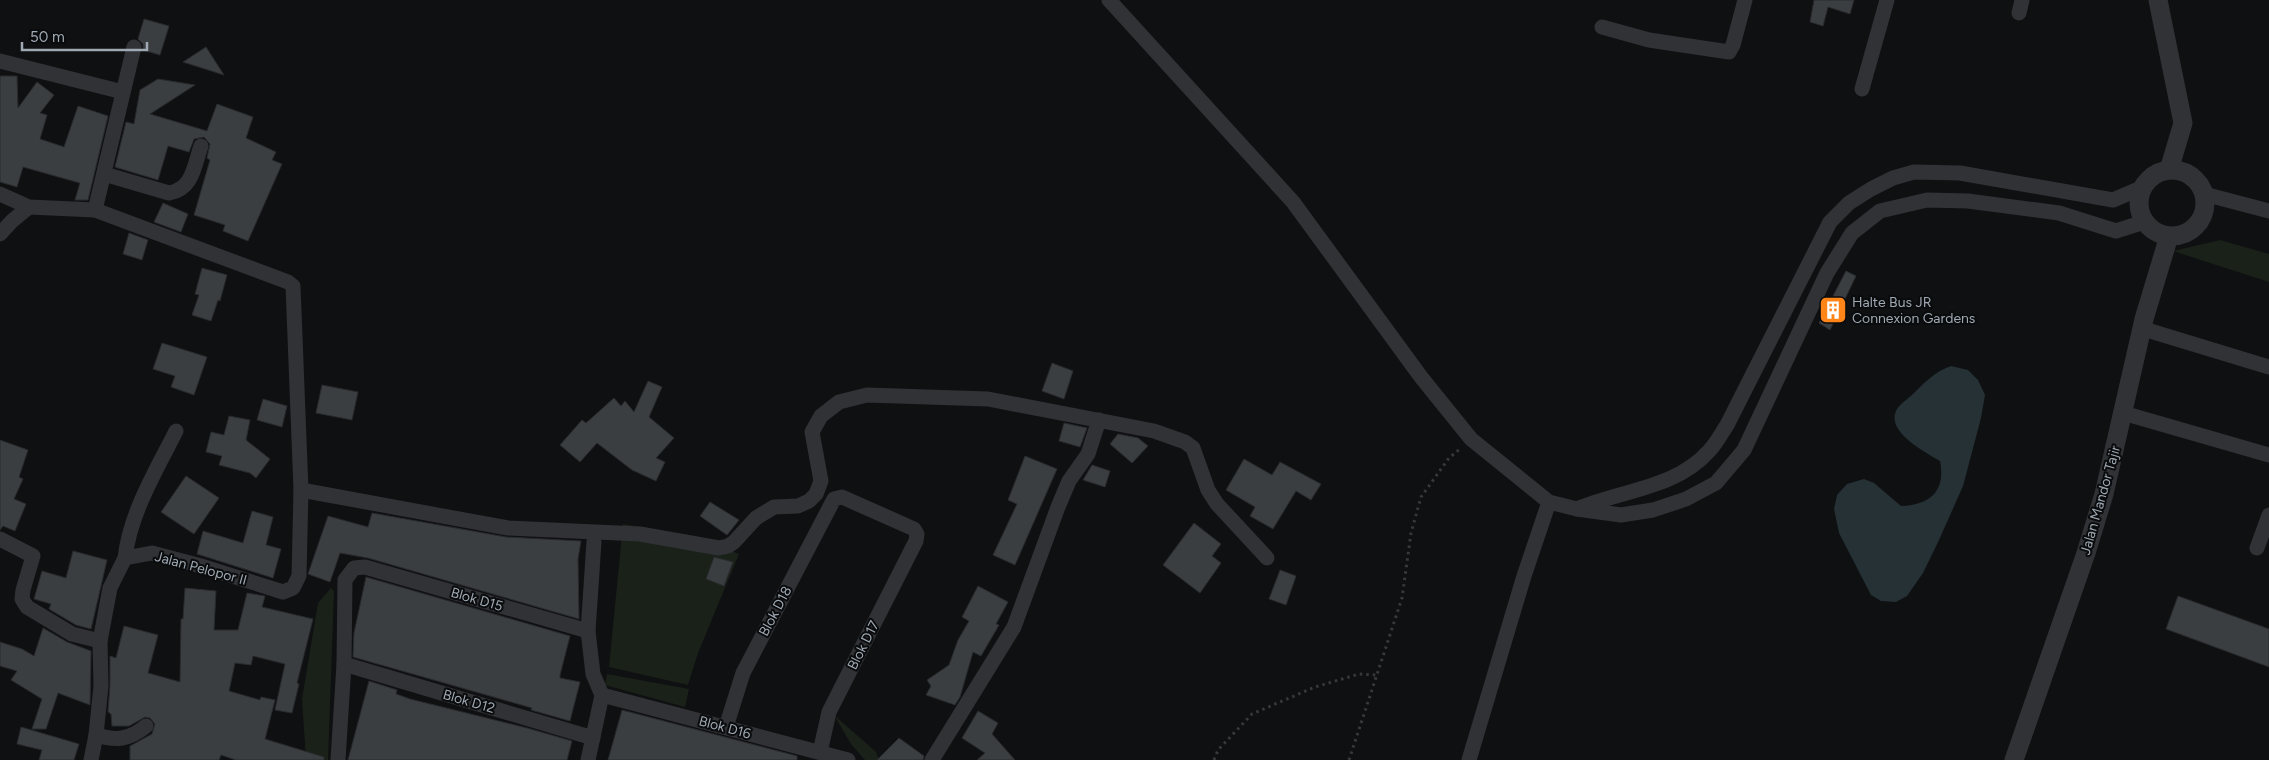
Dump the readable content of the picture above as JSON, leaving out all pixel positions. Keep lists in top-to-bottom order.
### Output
{
  "streets": {
    "street": [
      "Jalan Mandor Tajir",
      "Jalan Pelopor II",
      "Blok D15",
      "Blok D18",
      "Blok D17",
      "Blok D12",
      "Blok D16"
    ]
  },
  "crossings": [
    ["Blok D15", "Blok D12"],
    ["Blok D18", "Blok D17"],
    ["Blok D18", "Blok D16"],
    ["Blok D17", "Blok D16"]
  ],
  "places": {
    "building": ["Halte Bus JR Connexion Gardens"]
  },
  "scale_bar": "50 m"
}
